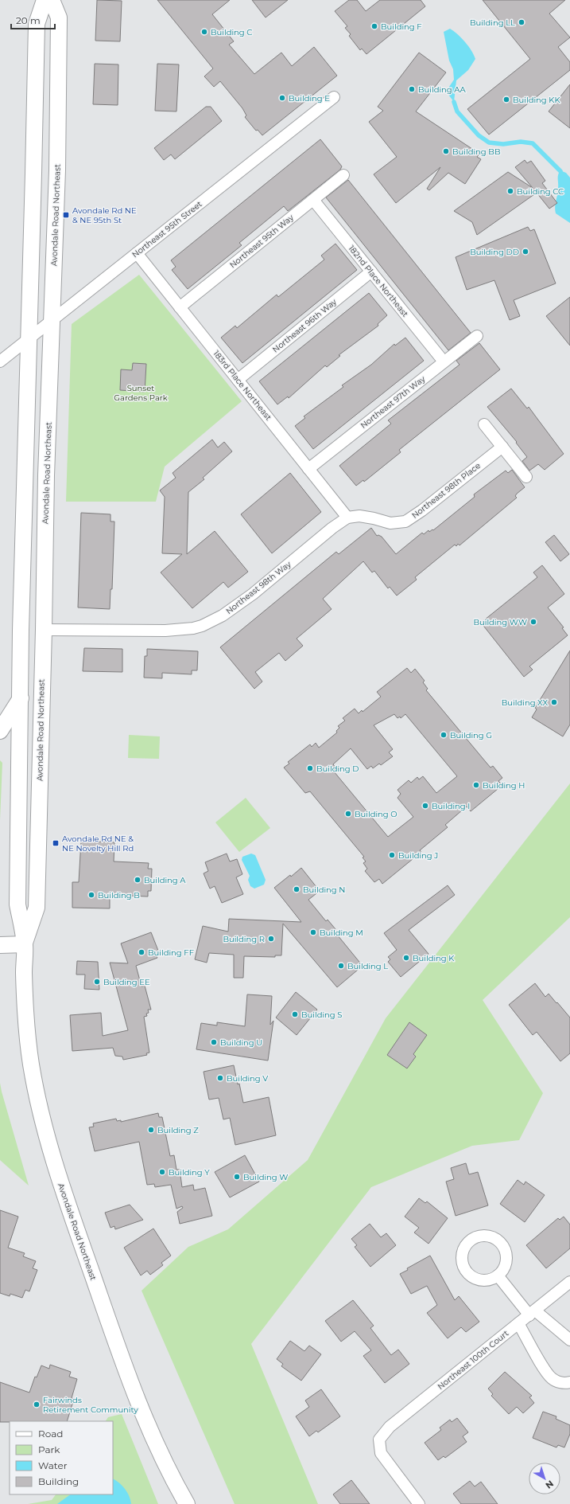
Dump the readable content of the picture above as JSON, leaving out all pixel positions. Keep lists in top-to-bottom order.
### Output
{
  "streets": {
    "main road": ["Avondale Road Northeast"],
    "street": [
      "Northeast 95th Street",
      "Northeast 95th Way",
      "182nd Place Northeast",
      "Northeast 96th Way",
      "183rd Place Northeast",
      "Northeast 97th Way",
      "Northeast 98th Place",
      "Northeast 98th Way",
      "Northeast 100th Court"
    ]
  },
  "crossings": [
    ["Avondale Road Northeast", "Northeast 95th Street"],
    ["Avondale Road Northeast", "Northeast 98th Way"],
    ["Northeast 95th Street", "183rd Place Northeast"],
    ["Northeast 95th Way", "182nd Place Northeast"],
    ["Northeast 95th Way", "183rd Place Northeast"],
    ["182nd Place Northeast", "Northeast 96th Way"],
    ["182nd Place Northeast", "Northeast 97th Way"],
    ["Northeast 96th Way", "183rd Place Northeast"],
    ["183rd Place Northeast", "Northeast 97th Way"],
    ["183rd Place Northeast", "Northeast 98th Place"],
    ["183rd Place Northeast", "Northeast 98th Way"],
    ["Northeast 98th Place", "Northeast 98th Way"]
  ],
  "parks": ["Sunset Gardens Park"],
  "places": {
    "other": [
      "Building LL",
      "Building F",
      "Building C",
      "Building AA",
      "Building E",
      "Building KK",
      "Building BB",
      "Building CC",
      "Building DD",
      "Building WW",
      "Building XX",
      "Building G",
      "Building D",
      "Building H",
      "Building I",
      "Building O",
      "Building J",
      "Building A",
      "Building N",
      "Building B",
      "Building M",
      "Building R",
      "Building FF",
      "Building K",
      "Building L",
      "Building EE",
      "Building S",
      "Building U",
      "Building V",
      "Building Z",
      "Building Y",
      "Building W",
      "Fairwinds Retirement Community"
    ],
    "transit": ["Avondale Rd NE & NE 95th St", "Avondale Rd NE & NE Novelty Hill Rd"]
  },
  "legend": [
    "Road",
    "Park",
    "Water",
    "Building"
  ],
  "scale_bar": "20 m",
  "north": "bottom right"
}
